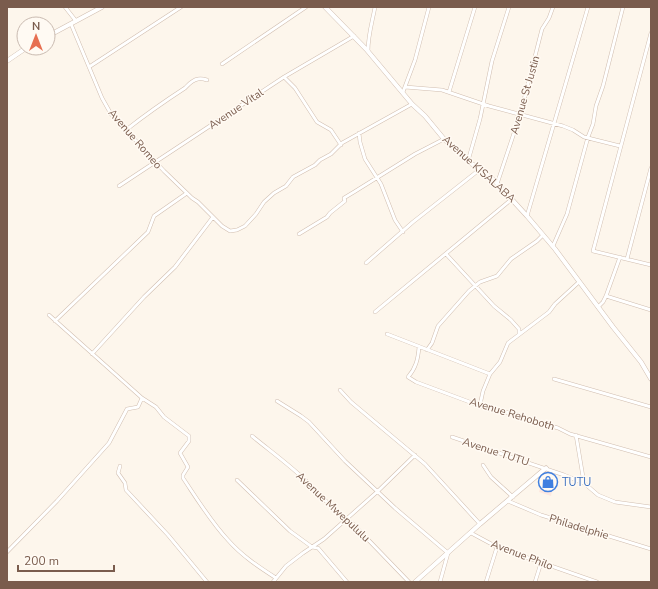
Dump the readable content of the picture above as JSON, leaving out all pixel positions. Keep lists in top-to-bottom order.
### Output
{
  "streets": {
    "street": [
      "Avenue St Justin",
      "Avenue Vital",
      "Avenue Romeo",
      "Avenue KISALABA",
      "Avenue Rehoboth",
      "Avenue TUTU",
      "Avenue Mwepululu",
      "Philadelphie",
      "Avenue Philo"
    ]
  },
  "crossings": [
    ["Avenue St Justin", "Avenue KISALABA"],
    ["Avenue Vital", "Avenue Romeo"],
    ["Avenue Vital", "Avenue KISALABA"]
  ],
  "places": {
    "shop": ["TUTU"]
  },
  "scale_bar": "200 m",
  "north": "top"
}
